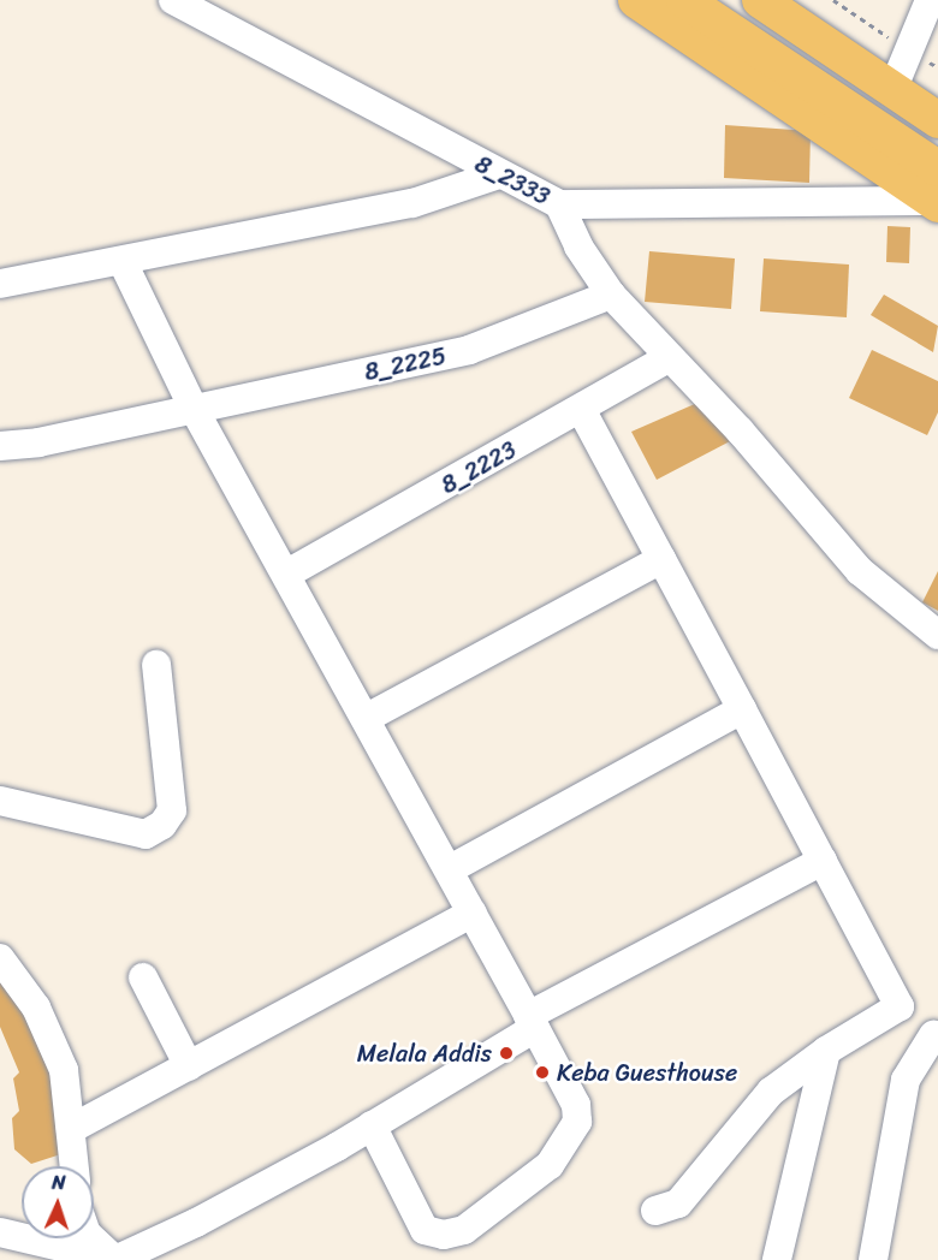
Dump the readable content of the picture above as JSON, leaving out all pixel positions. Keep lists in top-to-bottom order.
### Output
{
  "streets": {
    "street": ["8_2333", "8_2225", "8_2223"]
  },
  "places": ["Melala Addis", "Keba Guesthouse"],
  "north": "top"
}
